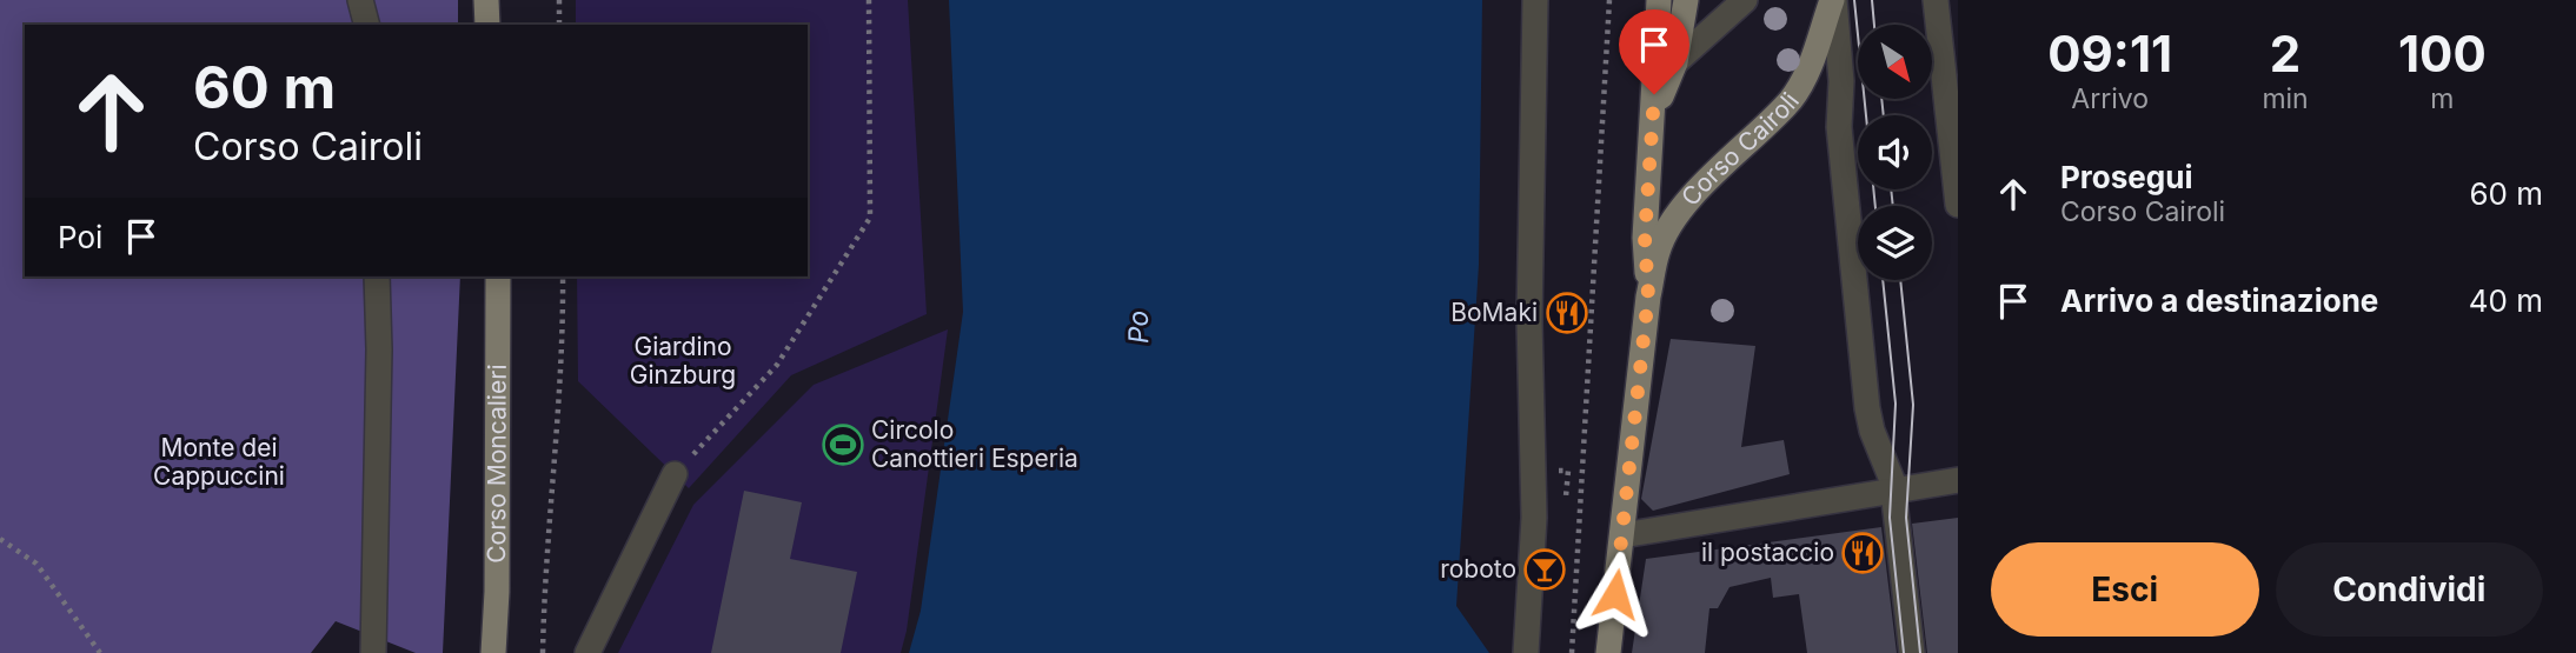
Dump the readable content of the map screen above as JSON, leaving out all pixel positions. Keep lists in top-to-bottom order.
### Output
{
  "streets": {
    "main road": ["Corso Cairoli", "Corso Moncalieri"]
  },
  "water": ["Po"],
  "parks": ["Giardino Ginzburg", "Monte dei Cappuccini"],
  "places": {
    "restaurant": ["BoMaki", "il postaccio"],
    "sports": ["Circolo Canottieri Esperia"],
    "bar": ["roboto"]
  },
  "north": "bottom right",
  "page": {
    "eta": [
      "09:11",
      "Arrivo",
      "2",
      "min",
      "100",
      "m"
    ],
    "turn": ["60 m", "Corso Cairoli"],
    "list": [
      {
        "name": "Prosegui",
        "note": "Corso Cairoli",
        "value": "60 m"
      },
      {
        "name": "Arrivo a destinazione",
        "value": "40 m"
      }
    ],
    "then": "Poi",
    "buttons": ["Esci", "Condividi"]
  }
}
